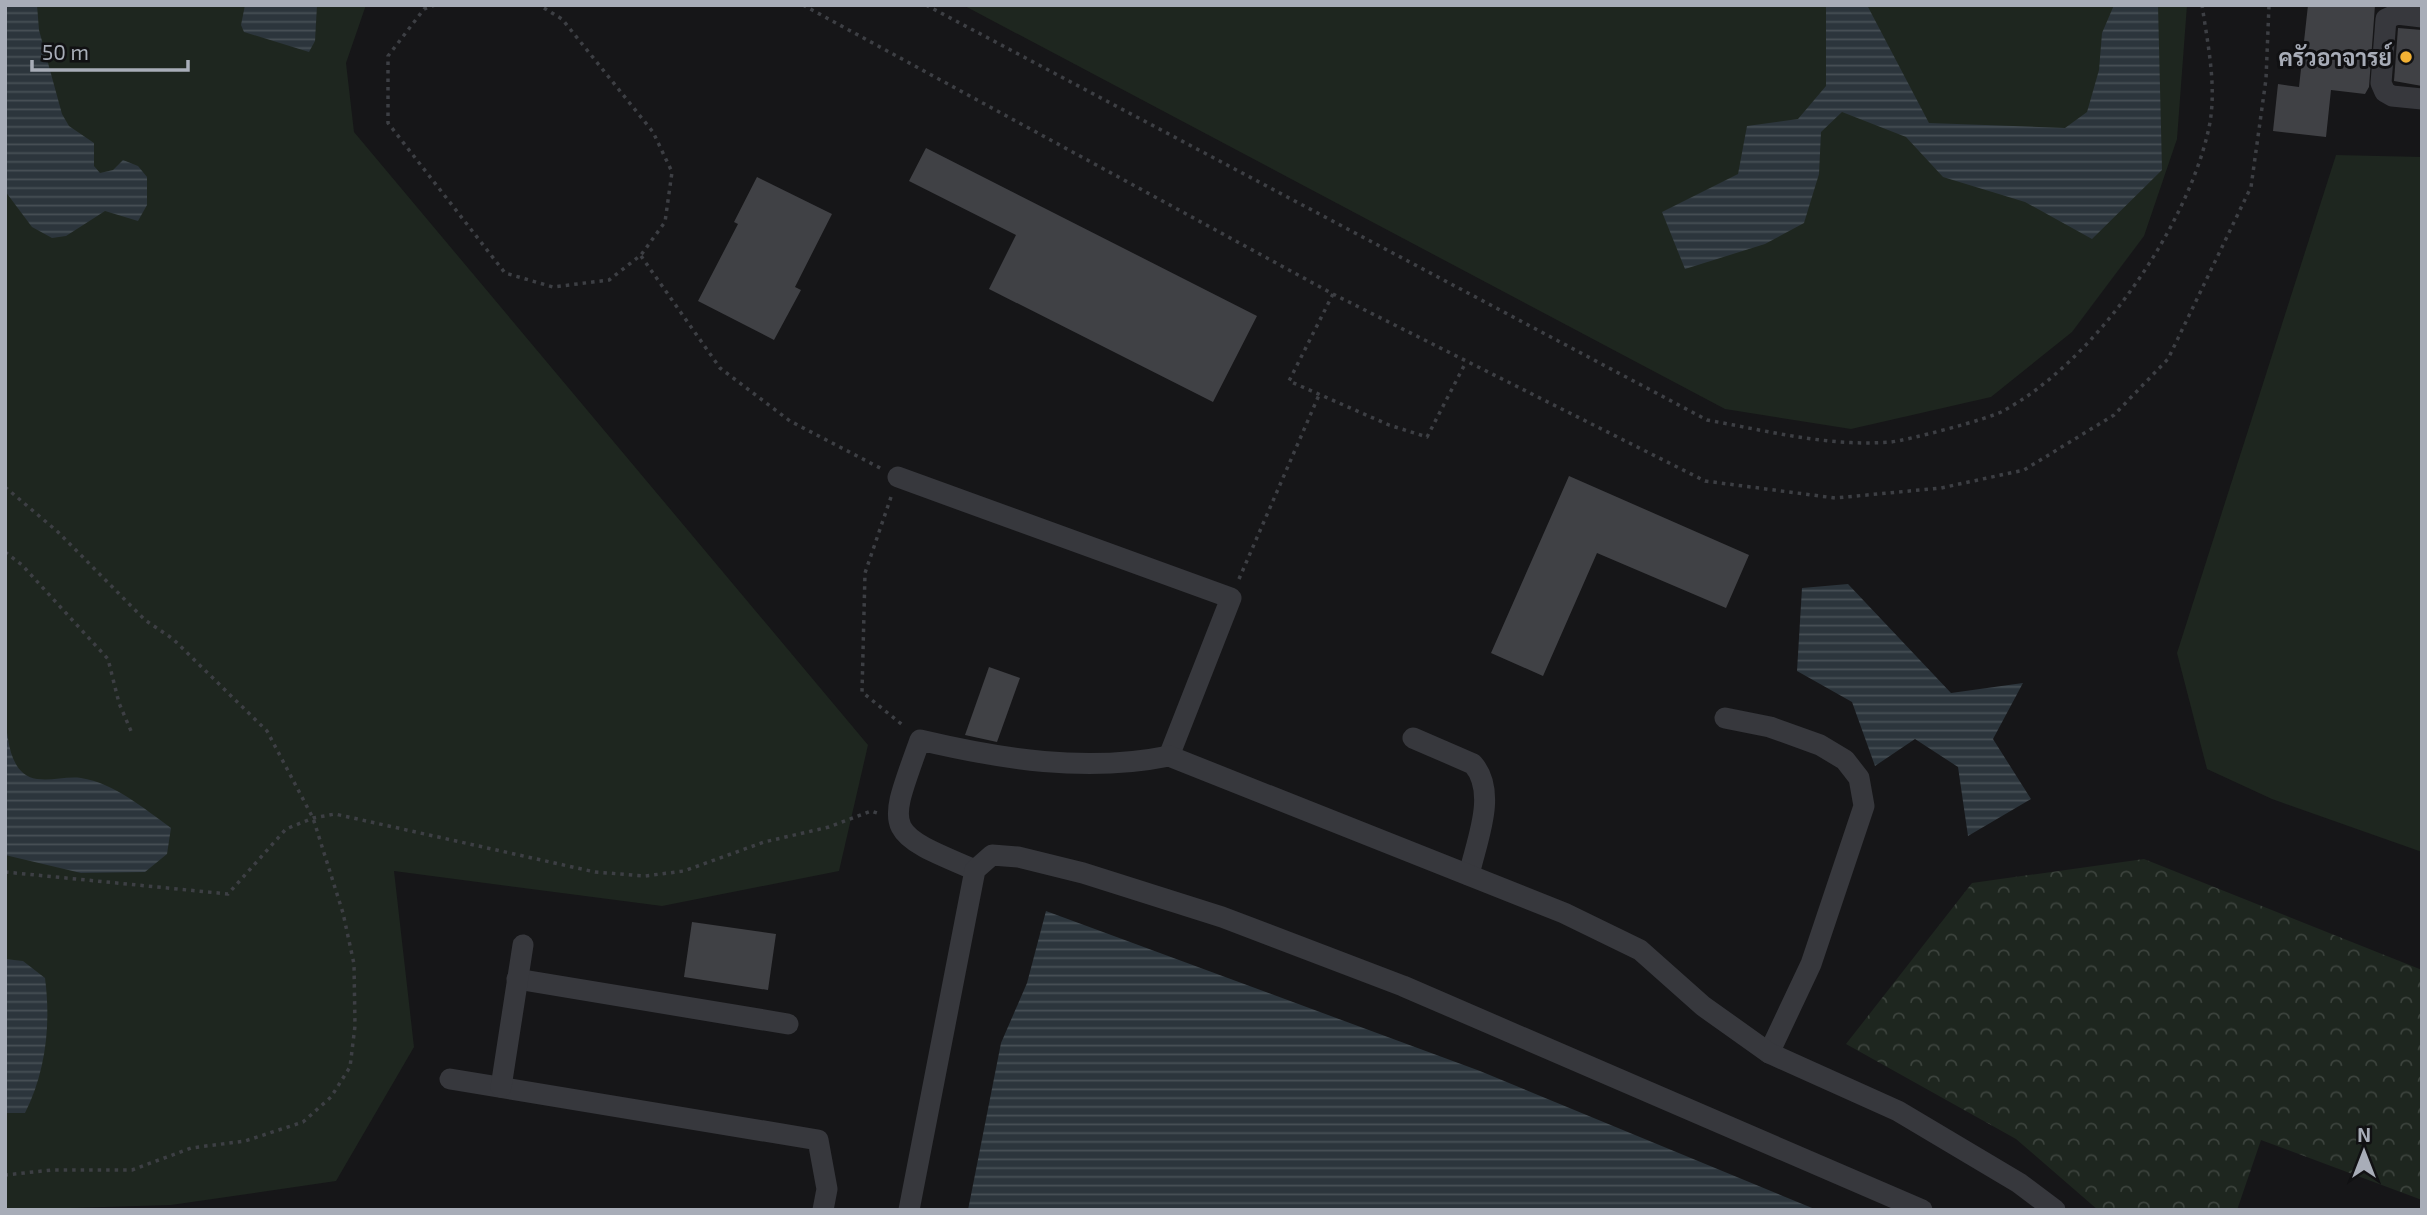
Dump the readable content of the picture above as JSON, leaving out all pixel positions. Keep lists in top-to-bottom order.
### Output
{
  "places": ["ครัวอาจารย์"],
  "scale_bar": "50 m",
  "north": "top"
}
